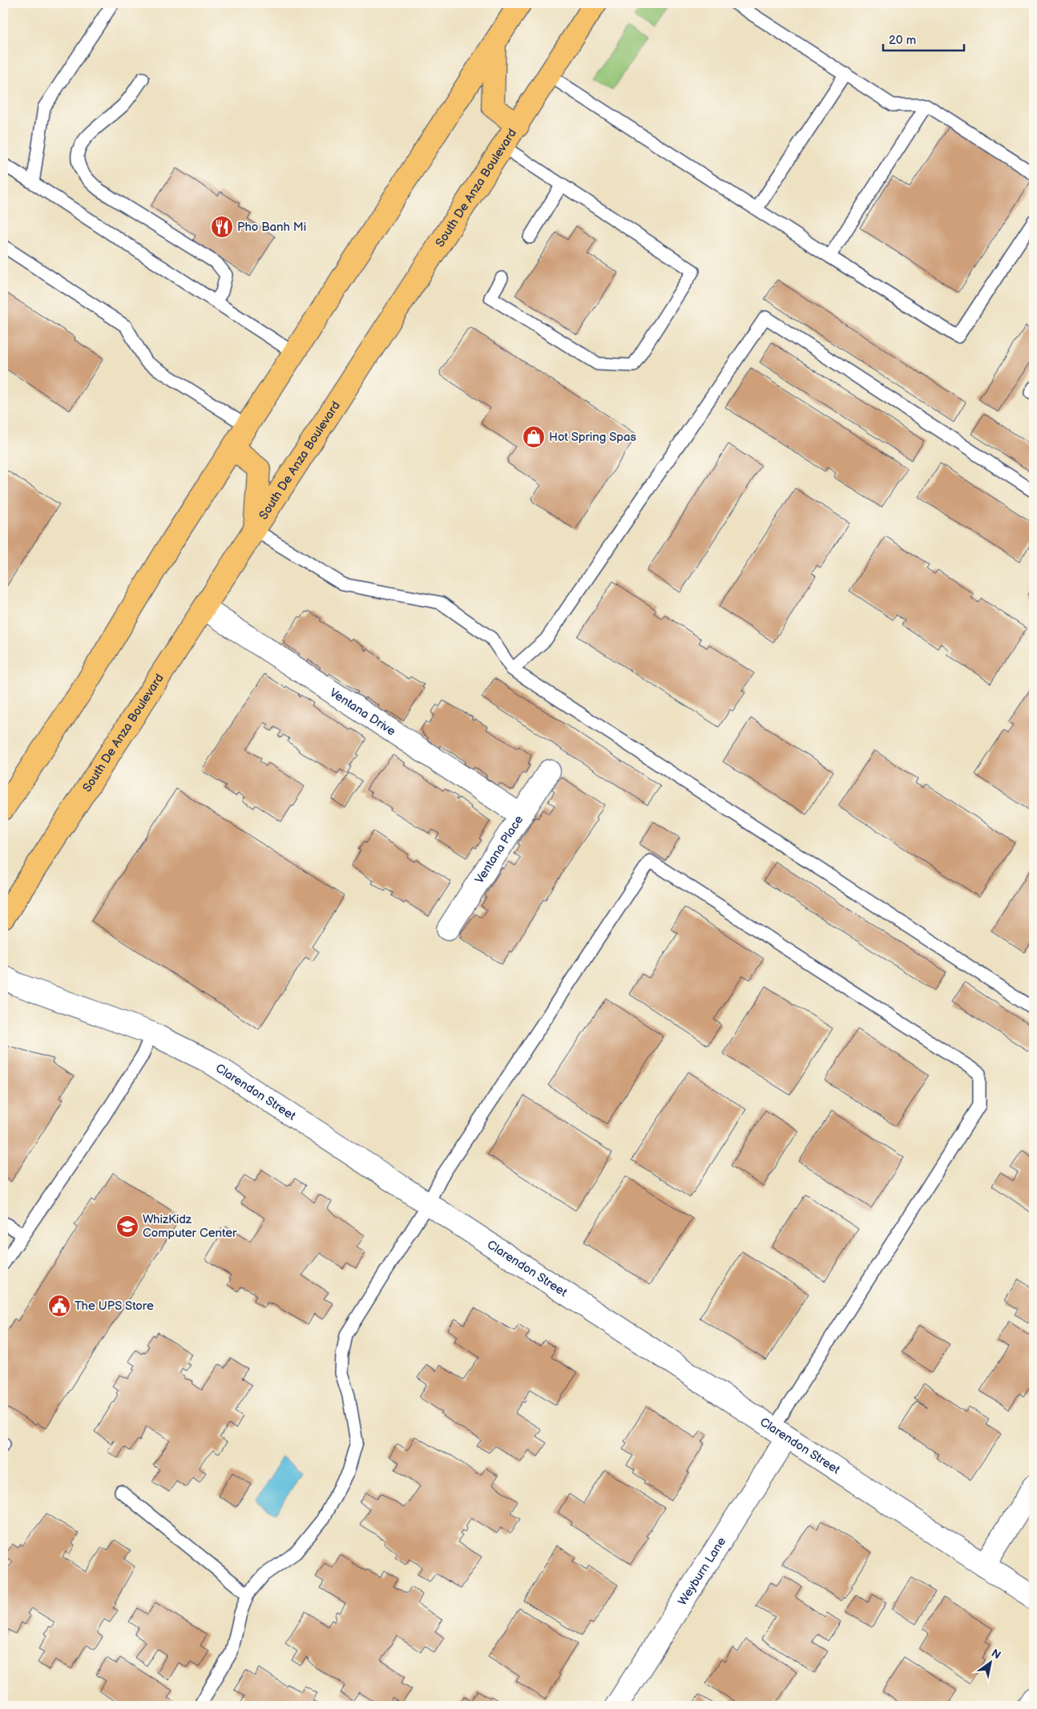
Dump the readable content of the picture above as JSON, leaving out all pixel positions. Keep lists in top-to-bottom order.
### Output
{
  "streets": {
    "main road": ["South De Anza Boulevard"],
    "street": [
      "Ventana Drive",
      "Ventana Place",
      "Clarendon Street",
      "Weyburn Lane"
    ]
  },
  "crossings": [
    ["South De Anza Boulevard", "Ventana Drive"],
    ["Ventana Drive", "Ventana Place"],
    ["Clarendon Street", "Weyburn Lane"]
  ],
  "places": {
    "restaurant": ["Pho Banh Mi"],
    "shop": ["Hot Spring Spas"],
    "school or university": ["WhizKidz Computer Center"],
    "public building": ["The UPS Store"]
  },
  "scale_bar": "20 m",
  "north": "top right"
}
